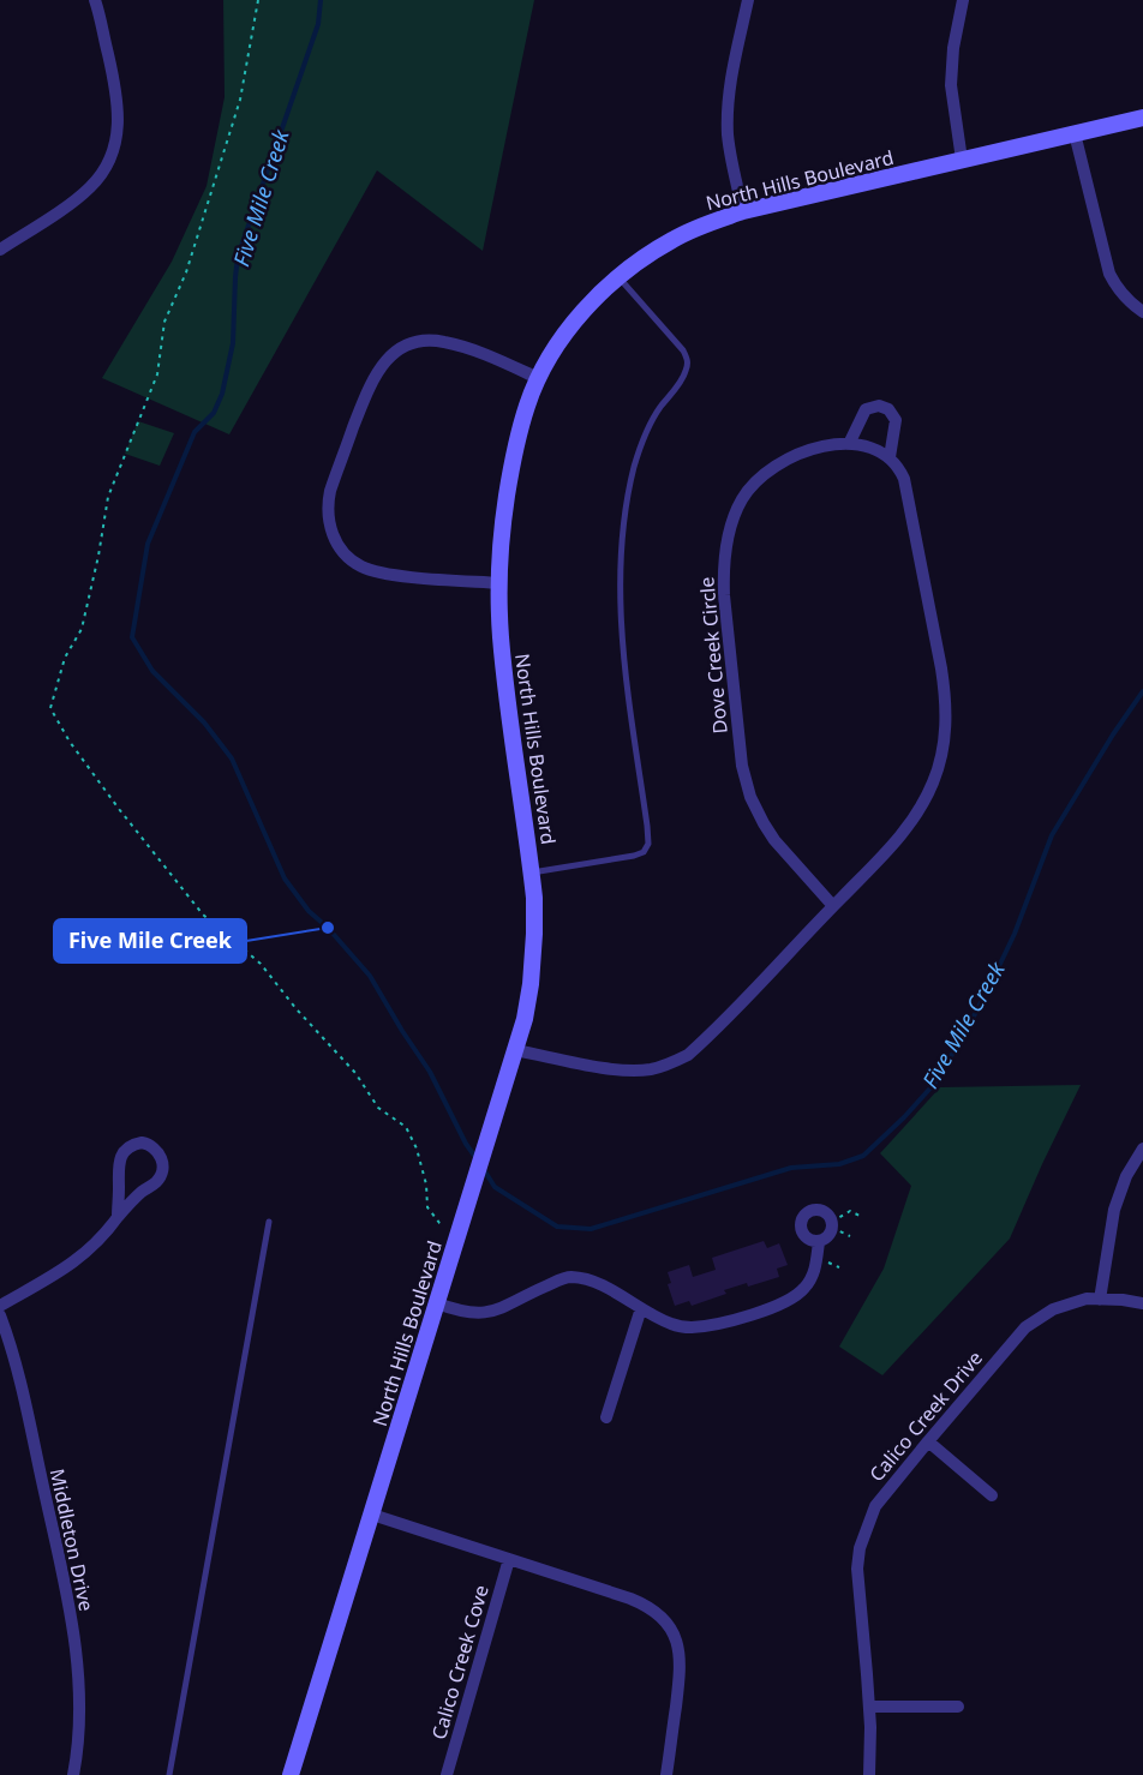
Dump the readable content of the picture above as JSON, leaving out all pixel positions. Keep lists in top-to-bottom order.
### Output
{
  "streets": {
    "street": [
      "North Hills Boulevard",
      "Dove Creek Circle",
      "Calico Creek Drive",
      "Middleton Drive",
      "Calico Creek Cove"
    ]
  },
  "water": ["Five Mile Creek"],
  "places": ["Five Mile Creek"]
}
